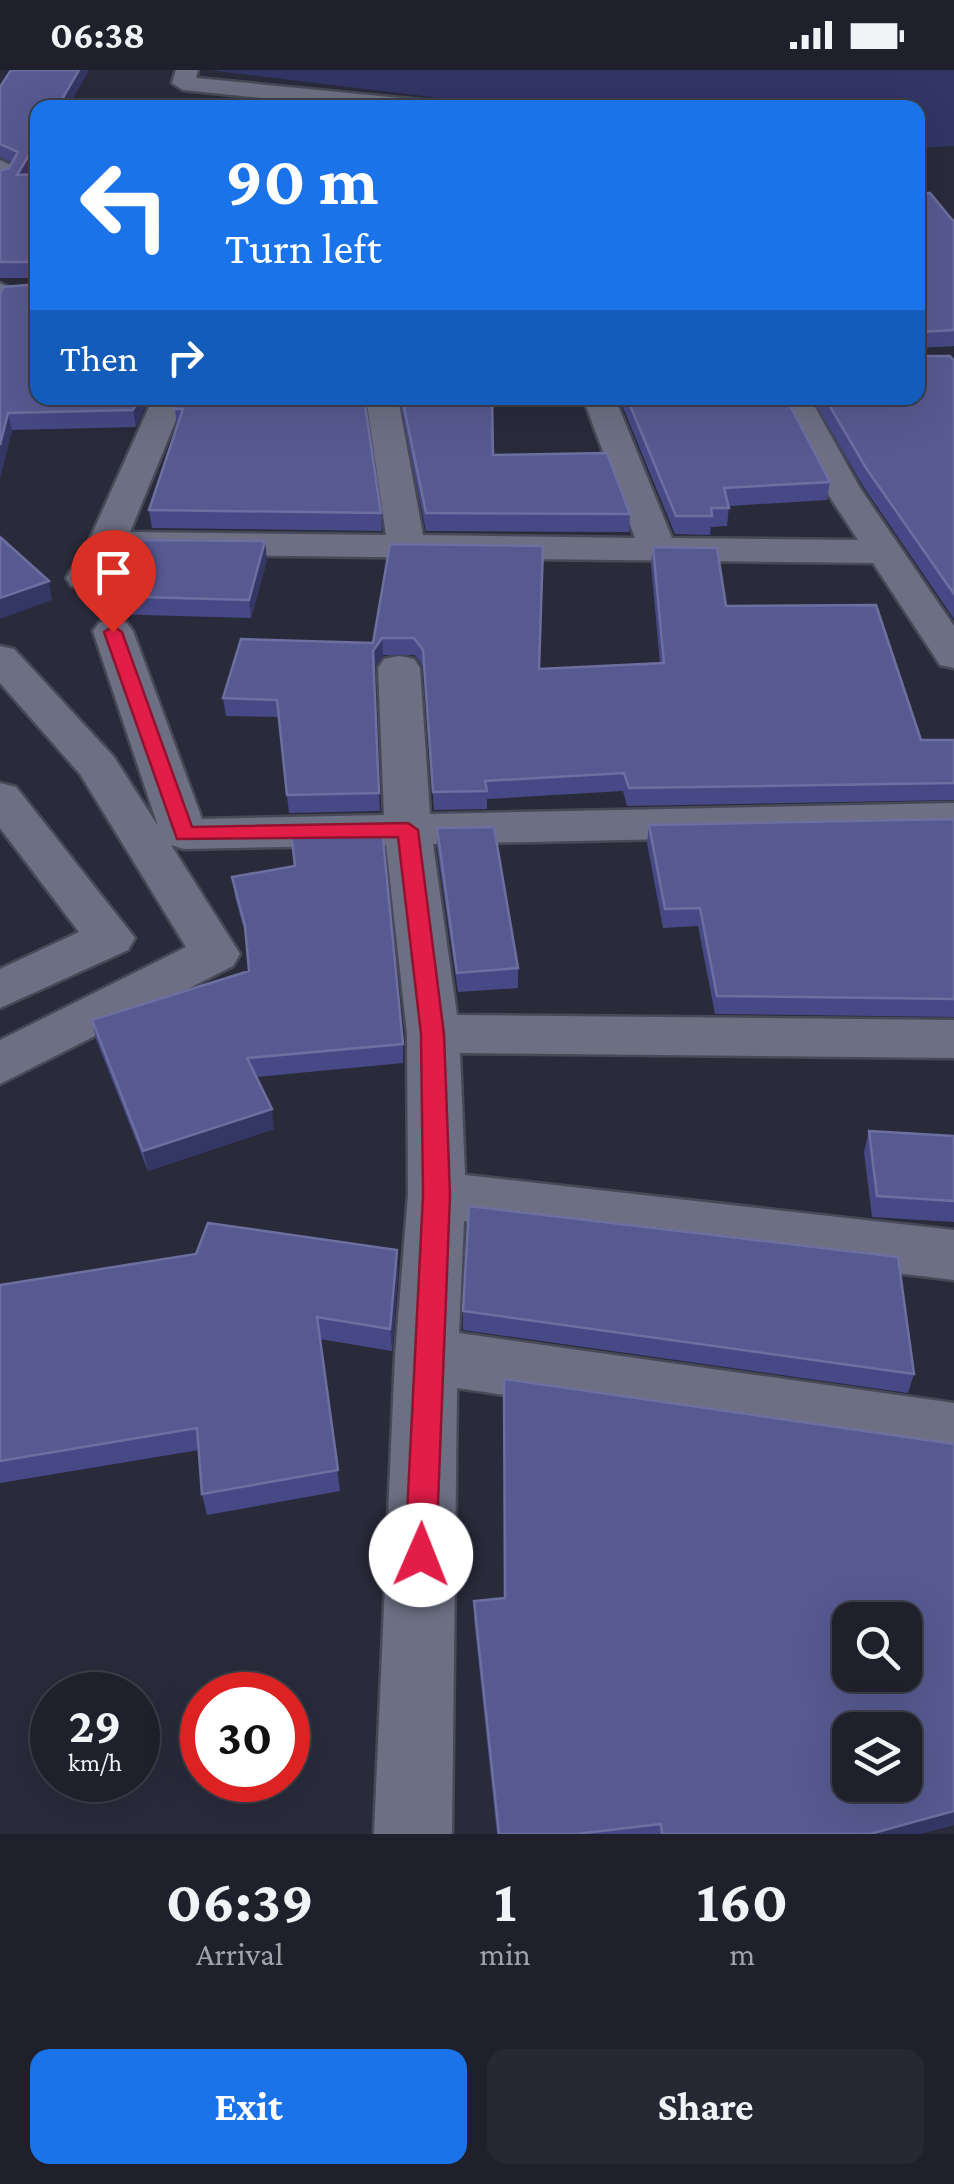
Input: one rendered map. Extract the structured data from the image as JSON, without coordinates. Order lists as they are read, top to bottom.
{
  "page": {
    "status": "06:38",
    "turn": ["90 m", "Turn left"],
    "then": "Then",
    "speed": "29 km/h",
    "limit": "30",
    "eta": [
      "06:39",
      "Arrival",
      "1",
      "min",
      "160",
      "m"
    ],
    "buttons": ["Exit", "Share"]
  }
}
